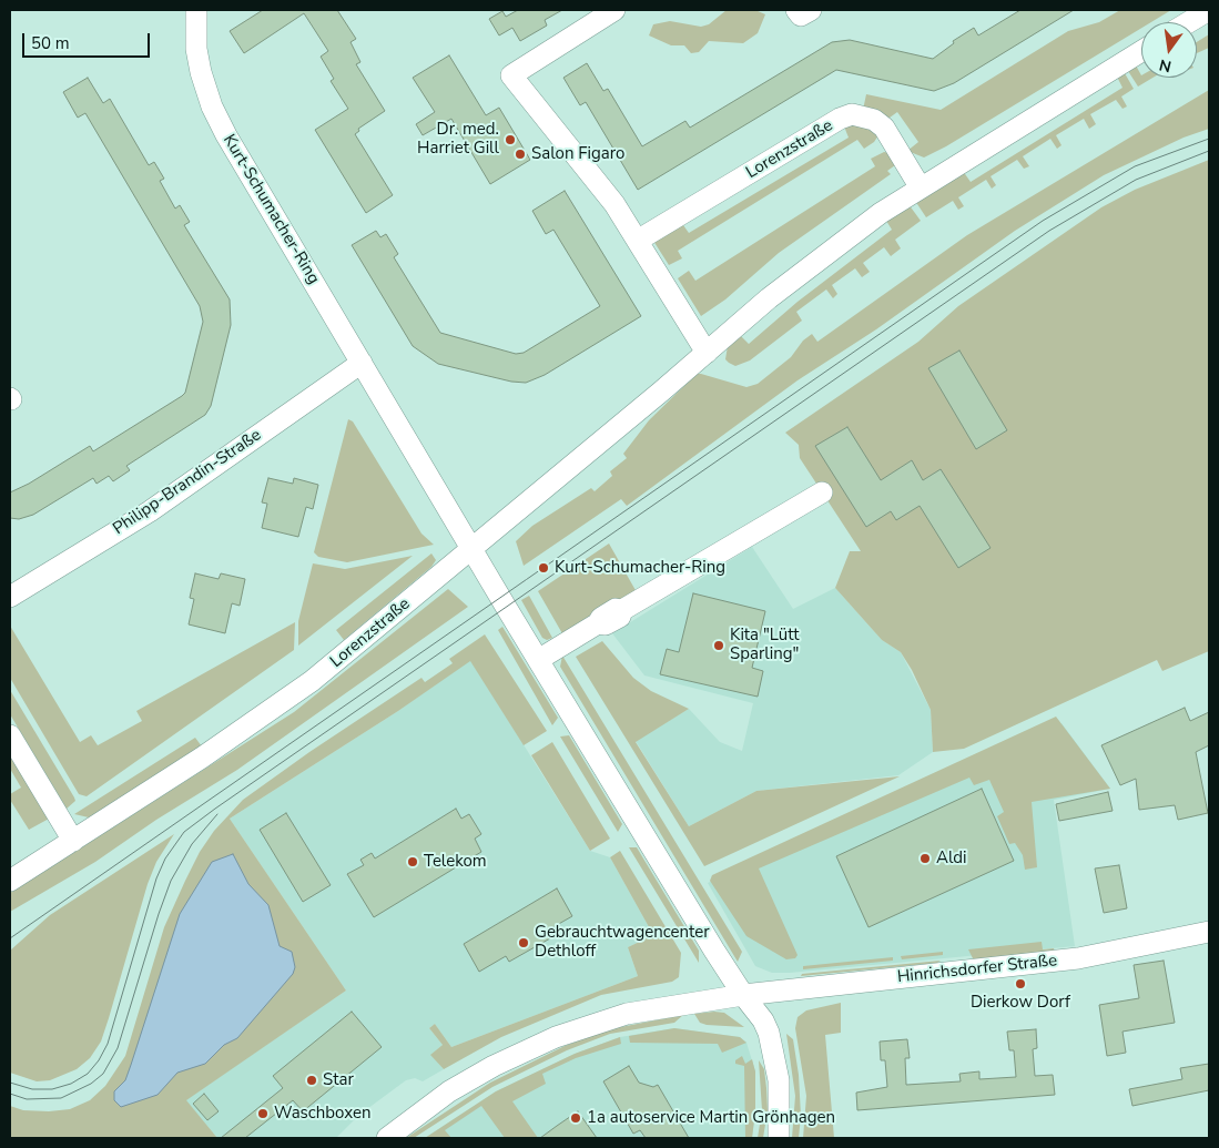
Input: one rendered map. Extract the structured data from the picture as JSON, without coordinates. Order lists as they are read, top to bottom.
{
  "streets": {
    "street": [
      "Lorenzstraße",
      "Kurt-Schumacher-Ring",
      "Philipp-Brandin-Straße",
      "Hinrichsdorfer Straße"
    ]
  },
  "crossings": [
    ["Lorenzstraße", "Kurt-Schumacher-Ring"],
    ["Kurt-Schumacher-Ring", "Philipp-Brandin-Straße"],
    ["Kurt-Schumacher-Ring", "Hinrichsdorfer Straße"]
  ],
  "places": [
    "Dr. med. Harriet Gill",
    "Salon Figaro",
    "Kurt-Schumacher-Ring",
    "Kita \"Lütt Sparling\"",
    "Aldi",
    "Telekom",
    "Gebrauchtwagencenter Dethloff",
    "Dierkow Dorf",
    "Star",
    "Waschboxen",
    "1a autoservice Martin Grönhagen"
  ],
  "scale_bar": "50 m",
  "north": "bottom"
}
